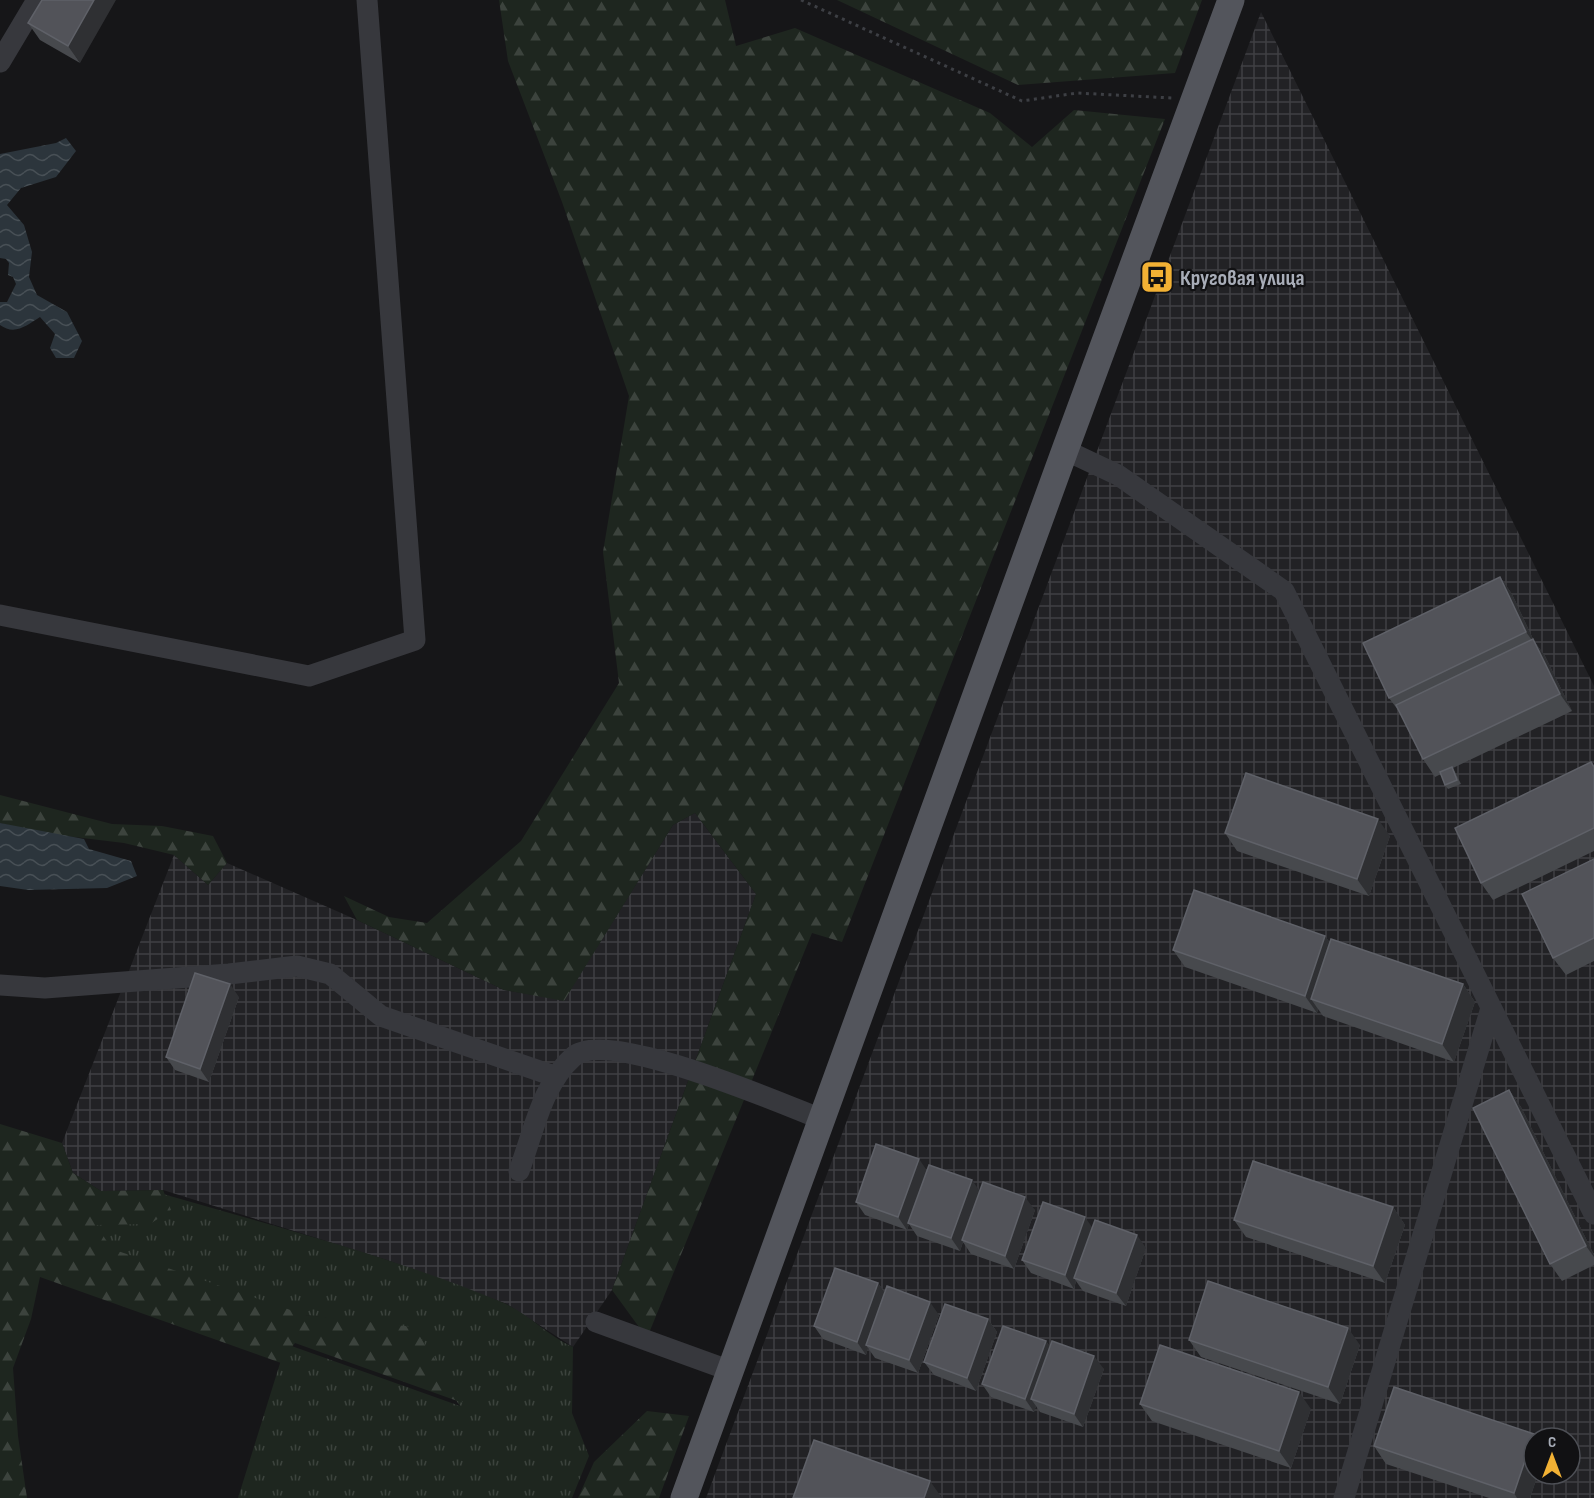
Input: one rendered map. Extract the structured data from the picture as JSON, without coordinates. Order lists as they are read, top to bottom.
{
  "places": {
    "bus stop": ["Круговая улица"]
  },
  "north": "top"
}
